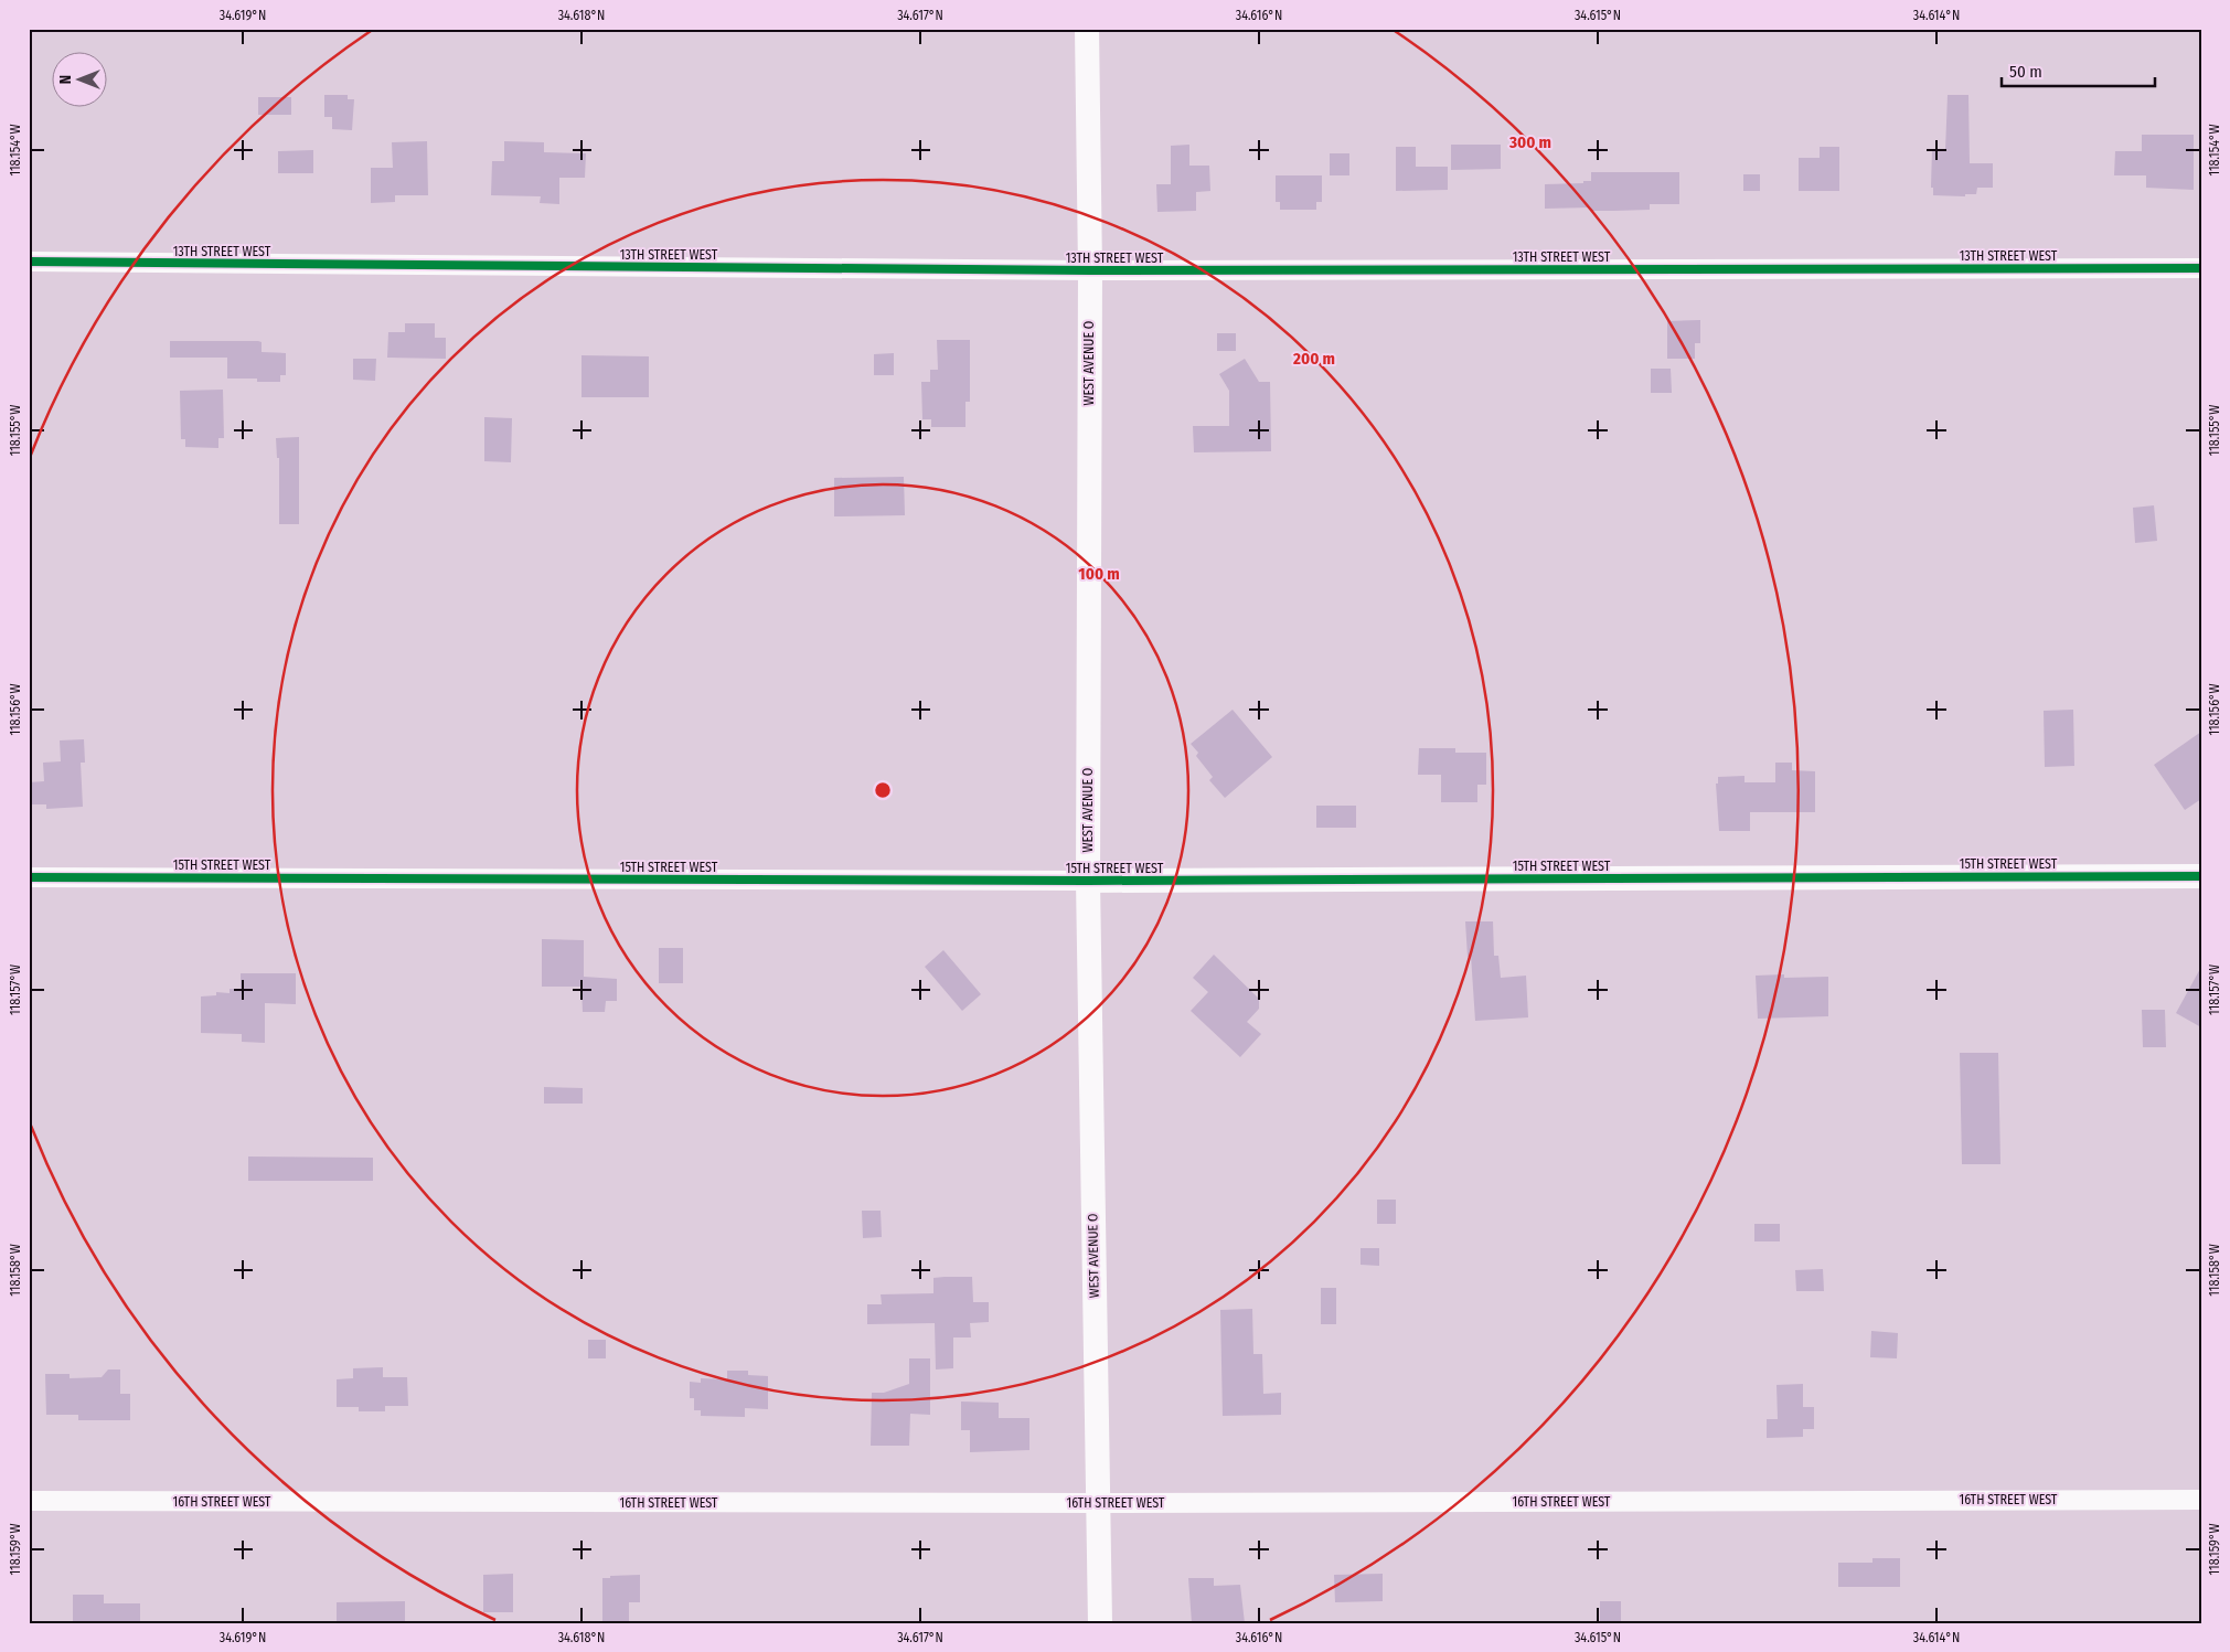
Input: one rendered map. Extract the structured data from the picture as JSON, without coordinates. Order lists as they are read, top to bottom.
{
  "streets": {
    "street": [
      "13TH STREET WEST",
      "WEST AVENUE O",
      "15TH STREET WEST",
      "16TH STREET WEST"
    ]
  },
  "crossings": [
    ["13TH STREET WEST", "WEST AVENUE O"],
    ["WEST AVENUE O", "15TH STREET WEST"],
    ["WEST AVENUE O", "16TH STREET WEST"]
  ],
  "scale_bar": "50 m",
  "north": "left",
  "coordinates": [
    "34.619°N",
    "34.618°N",
    "34.617°N",
    "34.616°N",
    "34.615°N",
    "34.614°N",
    "118.154°W",
    "118.155°W",
    "118.156°W",
    "118.157°W",
    "118.158°W",
    "118.159°W"
  ],
  "rings": ["300 m", "200 m", "100 m"]
}
